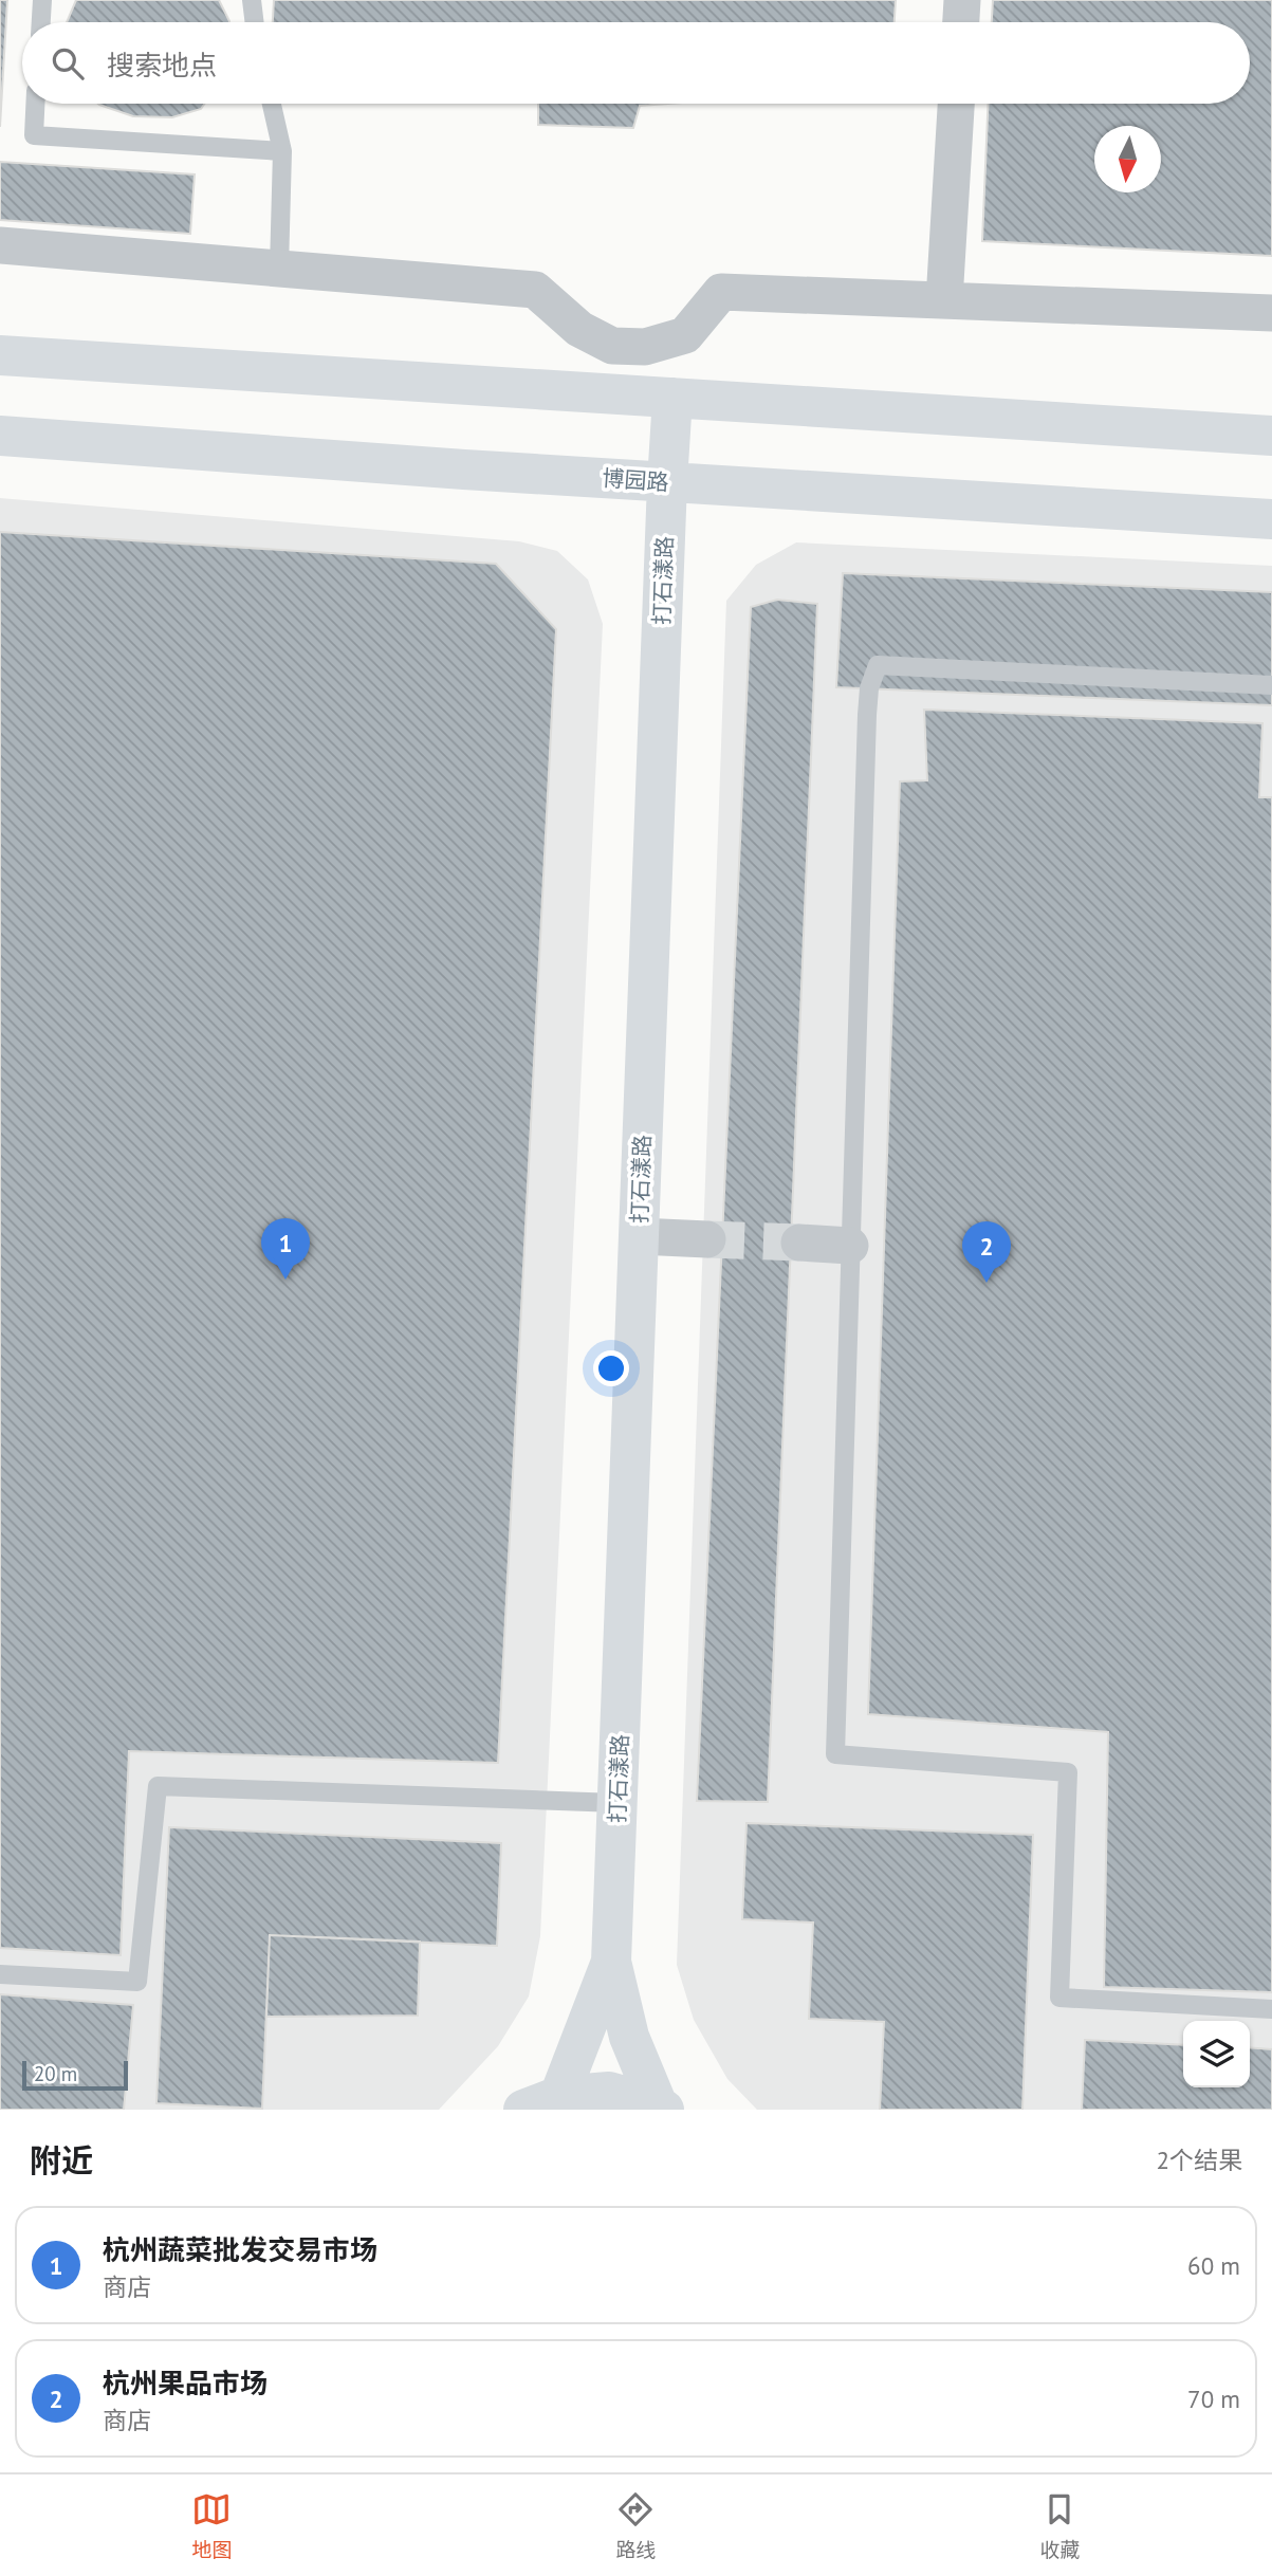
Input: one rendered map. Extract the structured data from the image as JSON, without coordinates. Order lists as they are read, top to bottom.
{
  "streets": {
    "main road": ["博园路", "打石漾路"]
  },
  "crossings": [
    ["博园路", "打石漾路"]
  ],
  "scale_bar": "20 m",
  "north": "bottom",
  "page": {
    "search": "搜索地点",
    "pins": ["1", "2"],
    "scale": "20 m",
    "heading": ["附近", "2个结果"],
    "list": [
      {
        "mark": "1",
        "name": "杭州蔬菜批发交易市场",
        "note": "商店",
        "value": "60 m"
      },
      {
        "mark": "2",
        "name": "杭州果品市场",
        "note": "商店",
        "value": "70 m"
      }
    ],
    "nav": ["地图", "路线", "收藏"]
  }
}
